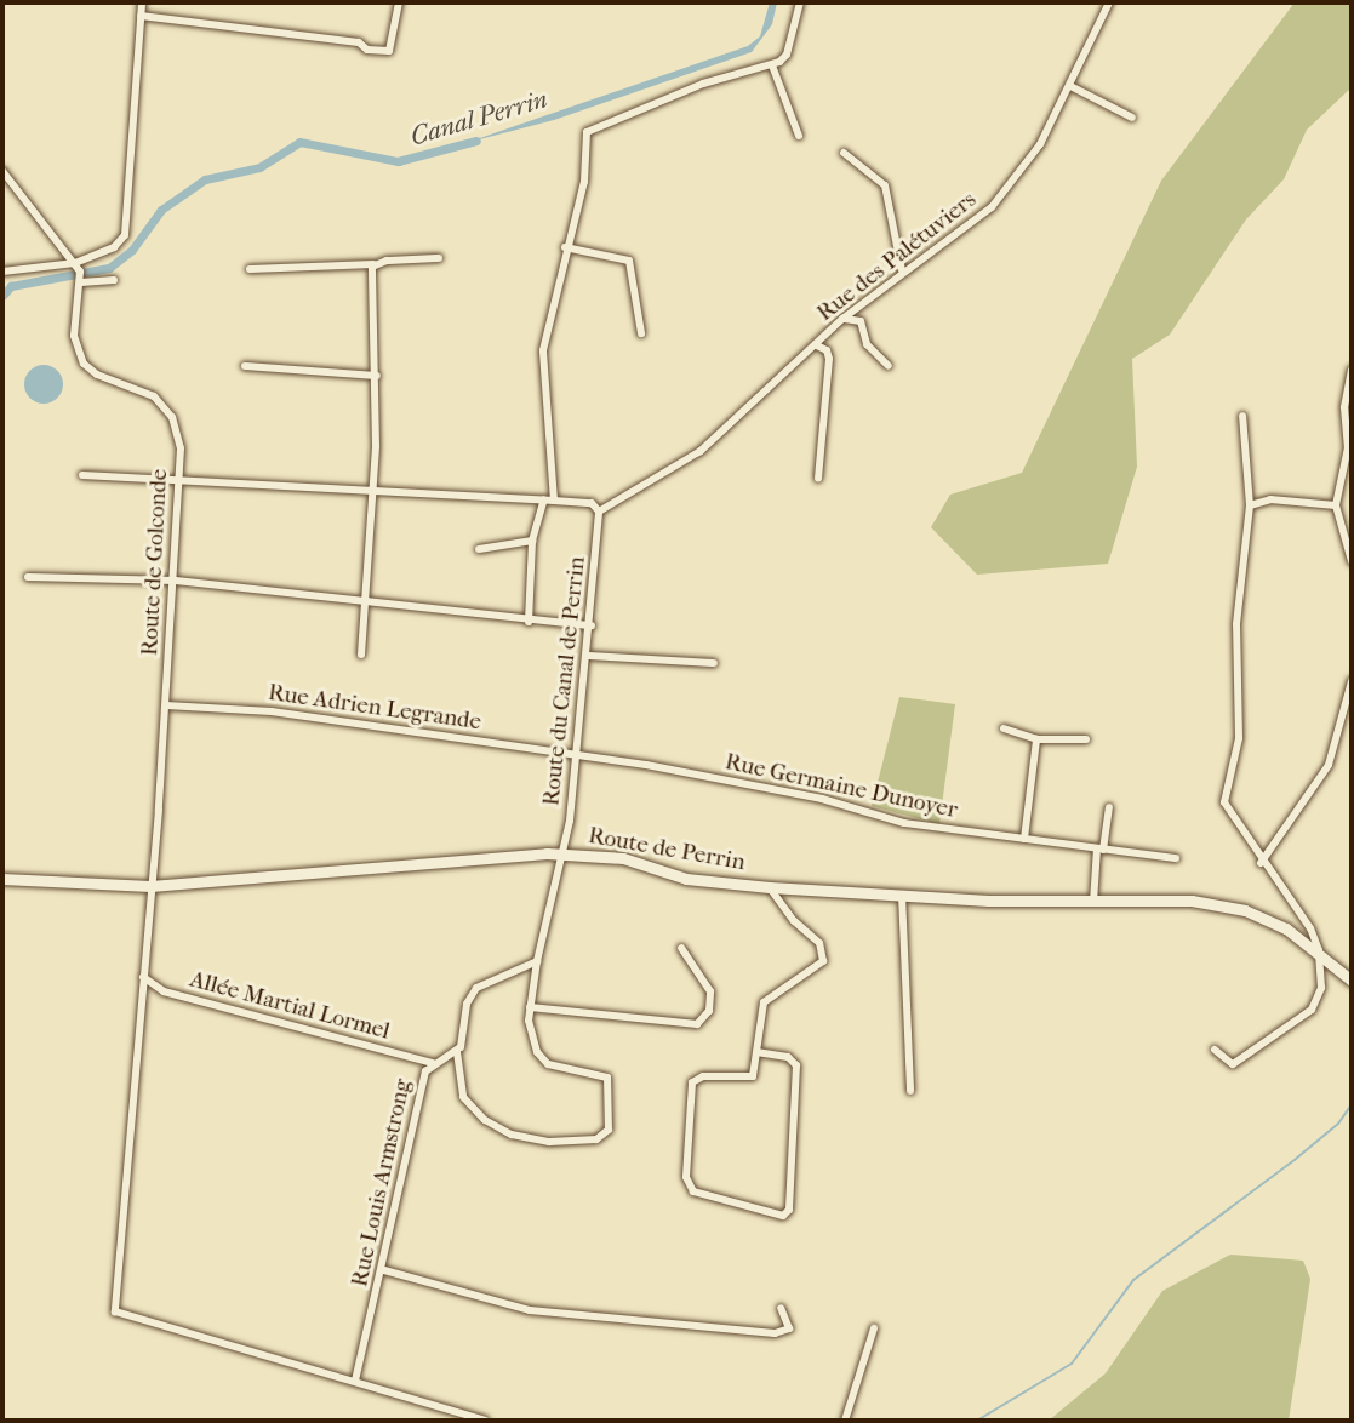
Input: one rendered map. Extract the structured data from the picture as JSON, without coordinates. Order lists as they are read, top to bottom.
{
  "streets": {
    "main road": ["Route de Perrin"],
    "street": [
      "Rue des Palétuviers",
      "Route de Golconde",
      "Route du Canal de Perrin",
      "Rue Adrien Legrande",
      "Rue Germaine Dunoyer",
      "Allée Martial Lormel",
      "Rue Louis Armstrong"
    ]
  },
  "crossings": [
    ["Rue des Palétuviers", "Route du Canal de Perrin"],
    ["Route de Golconde", "Rue Adrien Legrande"],
    ["Route de Golconde", "Route de Perrin"],
    ["Route de Golconde", "Allée Martial Lormel"],
    ["Route de Golconde", "Rue Louis Armstrong"],
    ["Route du Canal de Perrin", "Rue Adrien Legrande"],
    ["Route du Canal de Perrin", "Rue Germaine Dunoyer"],
    ["Route du Canal de Perrin", "Route de Perrin"],
    ["Rue Adrien Legrande", "Rue Germaine Dunoyer"],
    ["Allée Martial Lormel", "Rue Louis Armstrong"]
  ],
  "water": ["Canal Perrin"]
}
